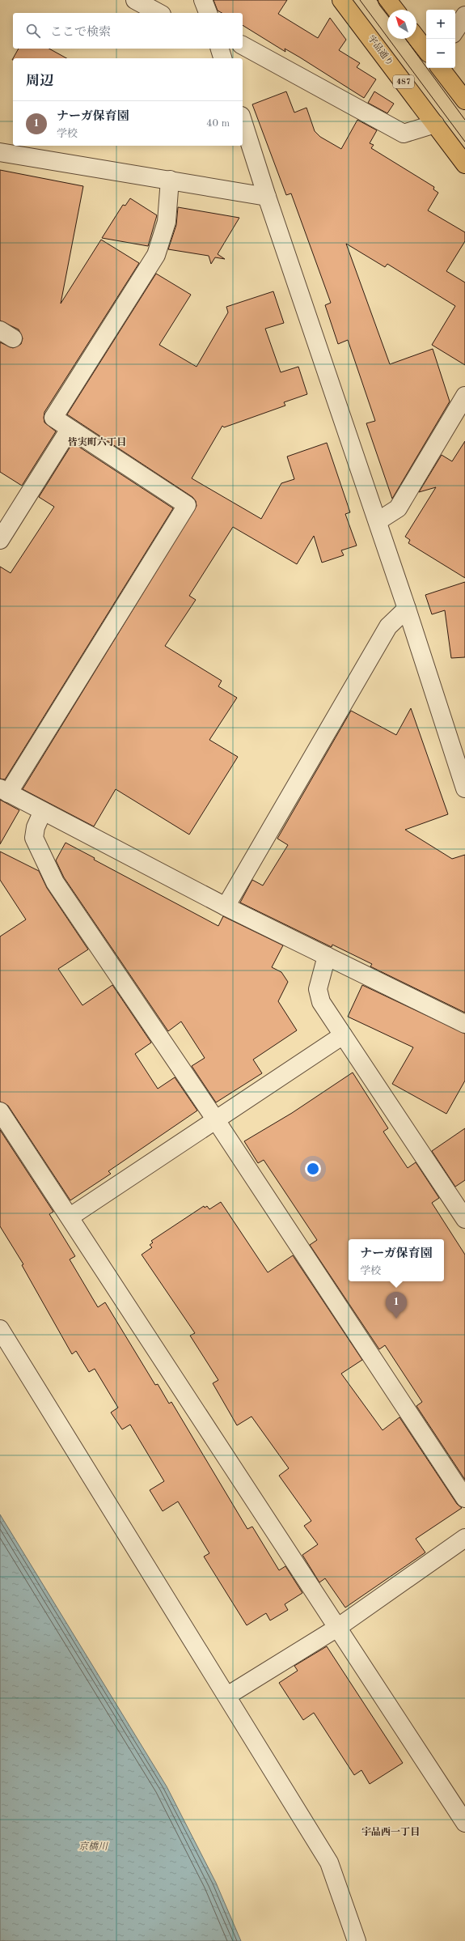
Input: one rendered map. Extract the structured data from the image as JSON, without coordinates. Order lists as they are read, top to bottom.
{
  "streets": {
    "highway": ["宇品通り", "487"]
  },
  "districts": ["皆実町六丁目", "宇品西一丁目"],
  "water": ["京橋川"],
  "north": "top left",
  "page": {
    "map_buttons": ["+", "−"],
    "search": "ここで検索",
    "heading": "周辺",
    "list": [
      {
        "mark": "1",
        "name": "ナーガ保育園",
        "note": "学校",
        "value": "40 m"
      }
    ],
    "popup": ["ナーガ保育園", "学校"],
    "pins": "1"
  }
}
